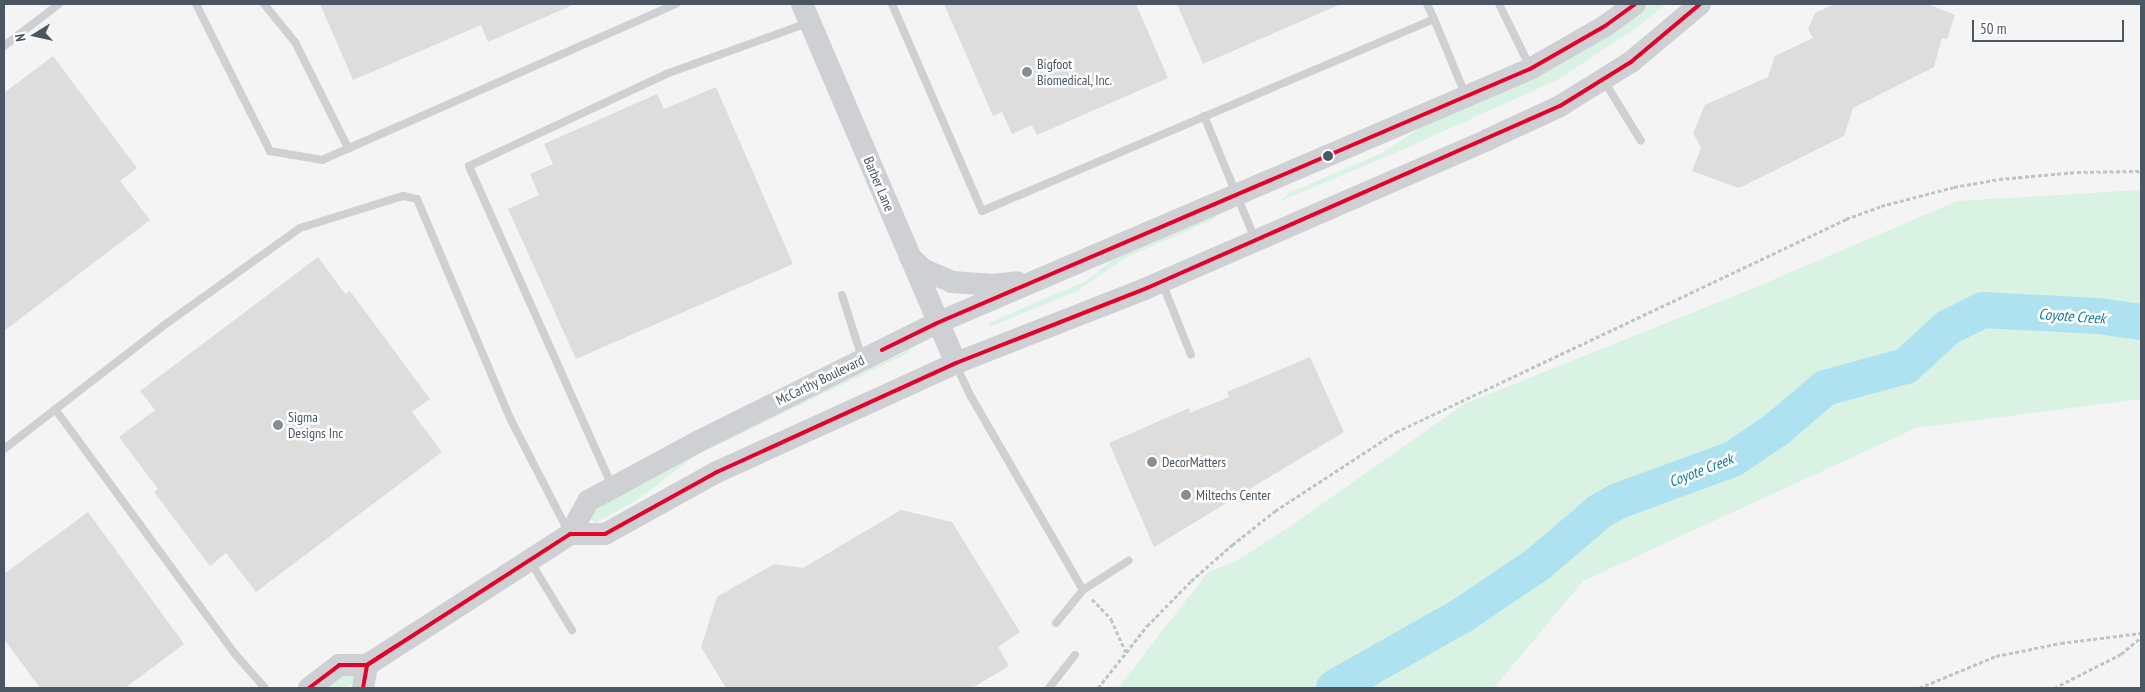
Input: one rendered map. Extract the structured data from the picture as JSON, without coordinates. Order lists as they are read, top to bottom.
{
  "streets": {
    "main road": ["Barber Lane", "McCarthy Boulevard"]
  },
  "crossings": [
    ["Barber Lane", "McCarthy Boulevard"]
  ],
  "water": ["Coyote Creek"],
  "places": [
    "Bigfoot Biomedical, Inc.",
    "Sigma Designs Inc",
    "DecorMatters",
    "Miltechs Center"
  ],
  "scale_bar": "50 m",
  "north": "left"
}
